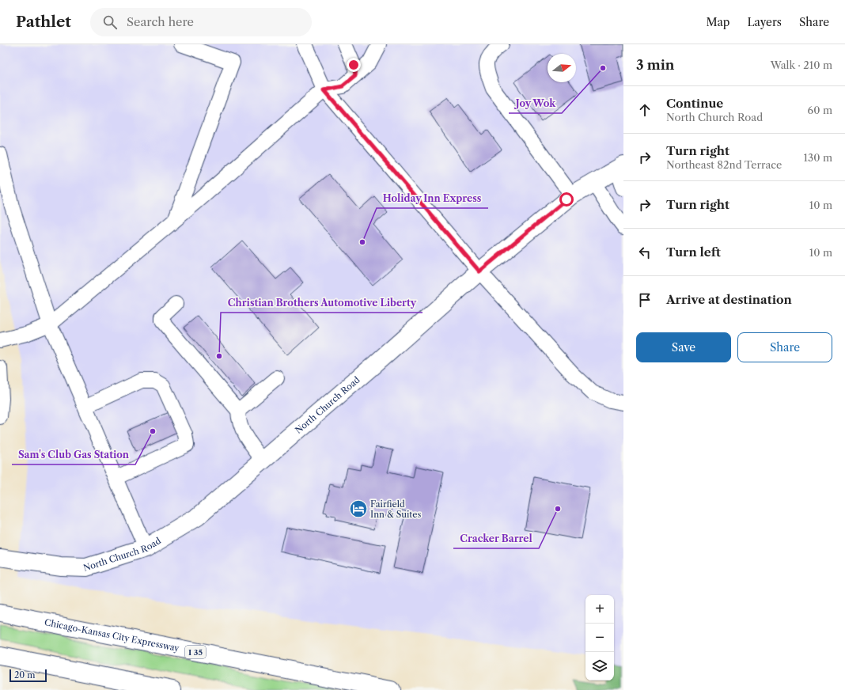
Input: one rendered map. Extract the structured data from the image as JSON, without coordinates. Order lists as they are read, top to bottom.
{
  "streets": {
    "main road": ["North Church Road", "Chicago-Kansas City Expressway", "I 35"]
  },
  "places": {
    "other": [
      "Joy Wok",
      "Holiday Inn Express",
      "Christian Brothers Automotive Liberty",
      "Sam's Club Gas Station",
      "Cracker Barrel"
    ],
    "hotel": ["Fairfield Inn & Suites"]
  },
  "scale_bar": "20 m",
  "north": "right",
  "page": {
    "header": "Pathlet",
    "search": "Search here",
    "nav": ["Map", "Layers", "Share"],
    "heading": ["3 min", "Walk · 210 m"],
    "list": [
      ["Continue", "North Church Road", "60 m"],
      ["Turn right", "Northeast 82nd Terrace", "130 m"],
      ["Turn right", "10 m"],
      ["Turn left", "10 m"],
      "Arrive at destination"
    ],
    "buttons": ["Save", "Share"],
    "map_buttons": ["+", "−"],
    "scale": "20 m"
  }
}
